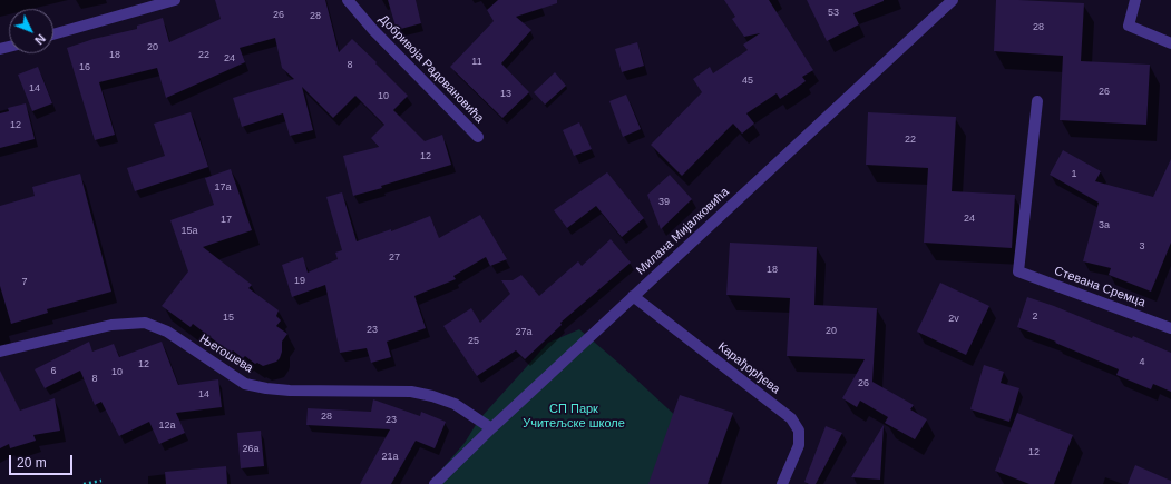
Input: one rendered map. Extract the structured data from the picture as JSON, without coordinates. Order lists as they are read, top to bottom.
{
  "streets": {
    "street": [
      "Добривоја Радовановића",
      "Милана Мијалковића",
      "Стевана Сремца",
      "Његошева",
      "Карађорђева"
    ]
  },
  "crossings": [
    ["Милана Мијалковића", "Његошева"],
    ["Милана Мијалковића", "Карађорђева"]
  ],
  "parks": ["СП Парк Учитељске школе"],
  "house_numbers": [
    "53",
    "26",
    "28",
    "28",
    "20",
    "18",
    "22",
    "24",
    "11",
    "8",
    "16",
    "45",
    "14",
    "26",
    "13",
    "10",
    "12",
    "22",
    "12",
    "1",
    "17a",
    "39",
    "24",
    "17",
    "3a",
    "15a",
    "3",
    "27",
    "18",
    "19",
    "7",
    "2",
    "15",
    "2v",
    "23",
    "20",
    "27a",
    "25",
    "4",
    "12",
    "6",
    "10",
    "8",
    "26",
    "14",
    "28",
    "23",
    "12a",
    "26a",
    "12",
    "21a"
  ],
  "scale_bar": "20 m",
  "north": "bottom right"
}
